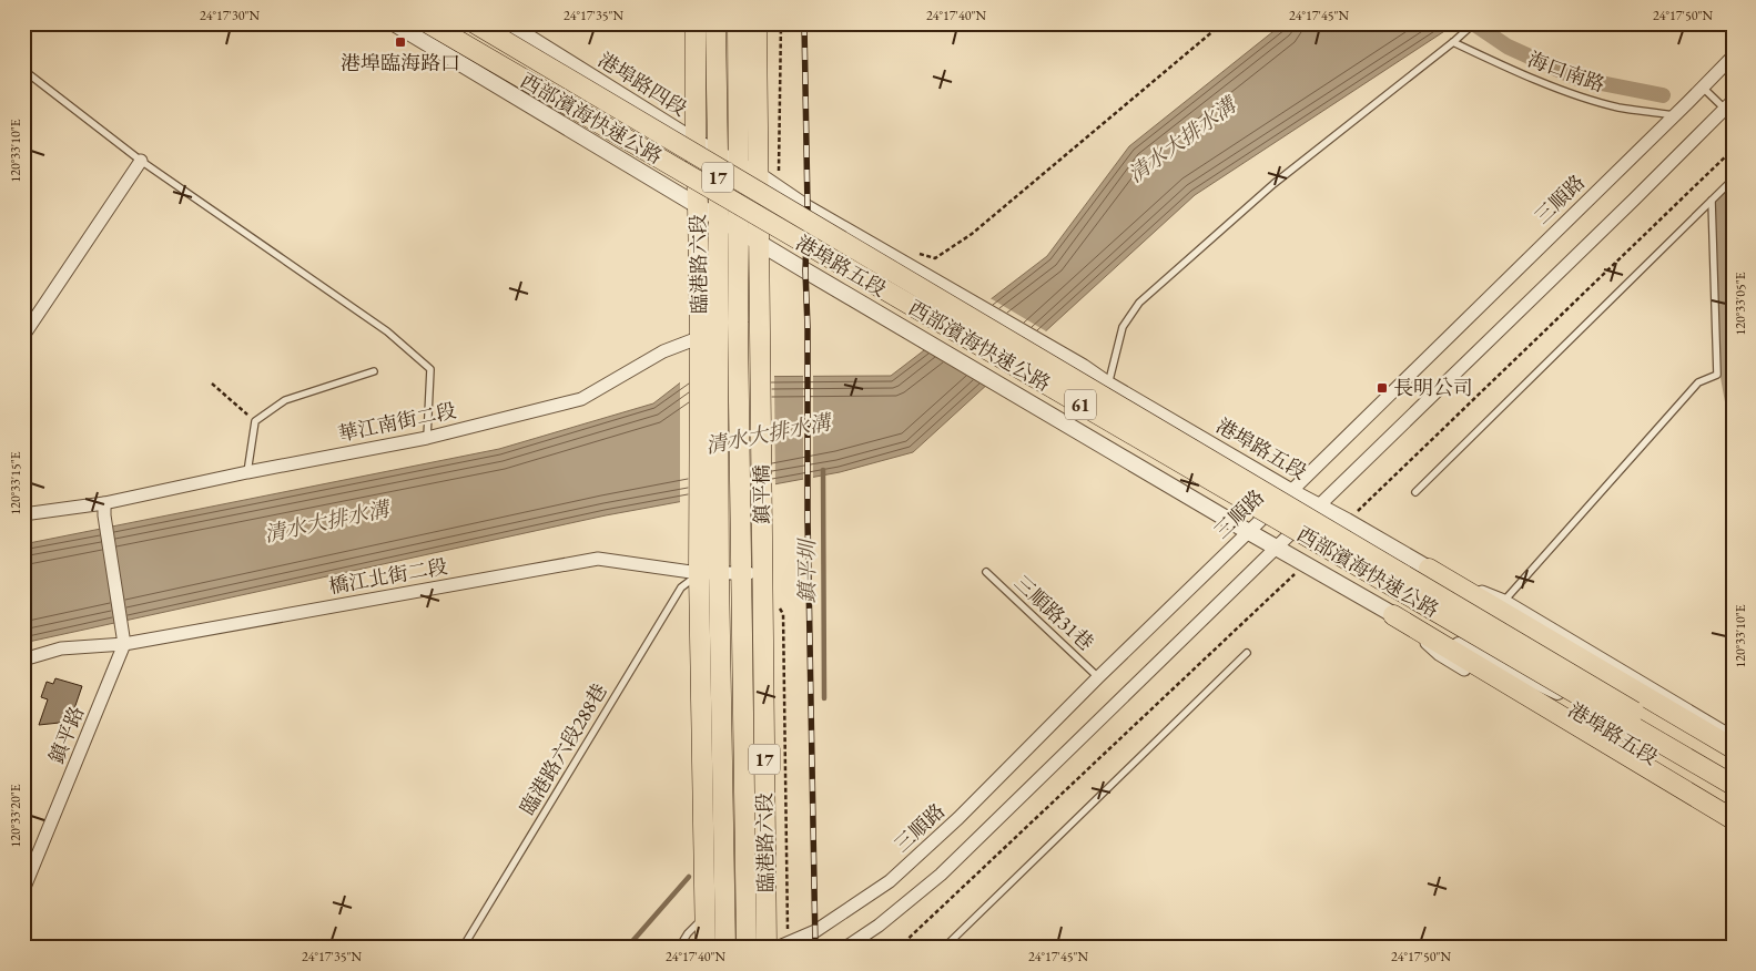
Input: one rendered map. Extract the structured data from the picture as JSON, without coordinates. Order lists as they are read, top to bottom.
{
  "streets": {
    "main road": [
      "西部濱海快速公路",
      "17",
      "臨港路六段",
      "61",
      "鎮平橋"
    ],
    "street": [
      "港埠路四段",
      "三順路",
      "港埠路五段",
      "華江南街二段",
      "橋江北街二段",
      "鎮平路"
    ],
    "lane": ["海口南路", "三順路31巷", "臨港路六段288巷"]
  },
  "crossings": [
    ["海口南路", "三順路"],
    ["港埠路四段", "17"],
    ["港埠路四段", "臨港路六段"],
    ["港埠路四段", "港埠路五段"],
    ["17", "臨港路六段"],
    ["17", "港埠路五段"],
    ["17", "華江南街二段"],
    ["17", "鎮平橋"],
    ["17", "橋江北街二段"],
    ["17", "臨港路六段288巷"],
    ["三順路", "港埠路五段"],
    ["三順路", "三順路31巷"],
    ["臨港路六段", "港埠路五段"],
    ["臨港路六段", "華江南街二段"],
    ["臨港路六段", "鎮平橋"],
    ["臨港路六段", "橋江北街二段"],
    ["華江南街二段", "鎮平橋"],
    ["鎮平橋", "橋江北街二段"],
    ["橋江北街二段", "鎮平路"],
    ["橋江北街二段", "臨港路六段288巷"]
  ],
  "water": ["清水大排水溝", "鎮平圳"],
  "places": {
    "transit": ["港埠臨海路口", "長明公司"]
  },
  "coordinates": [
    "24°17'30\"N",
    "24°17'35\"N",
    "24°17'40\"N",
    "24°17'45\"N",
    "24°17'50\"N",
    "120°33'10\"E",
    "120°33'05\"E",
    "120°33'15\"E",
    "120°33'20\"E"
  ]
}
